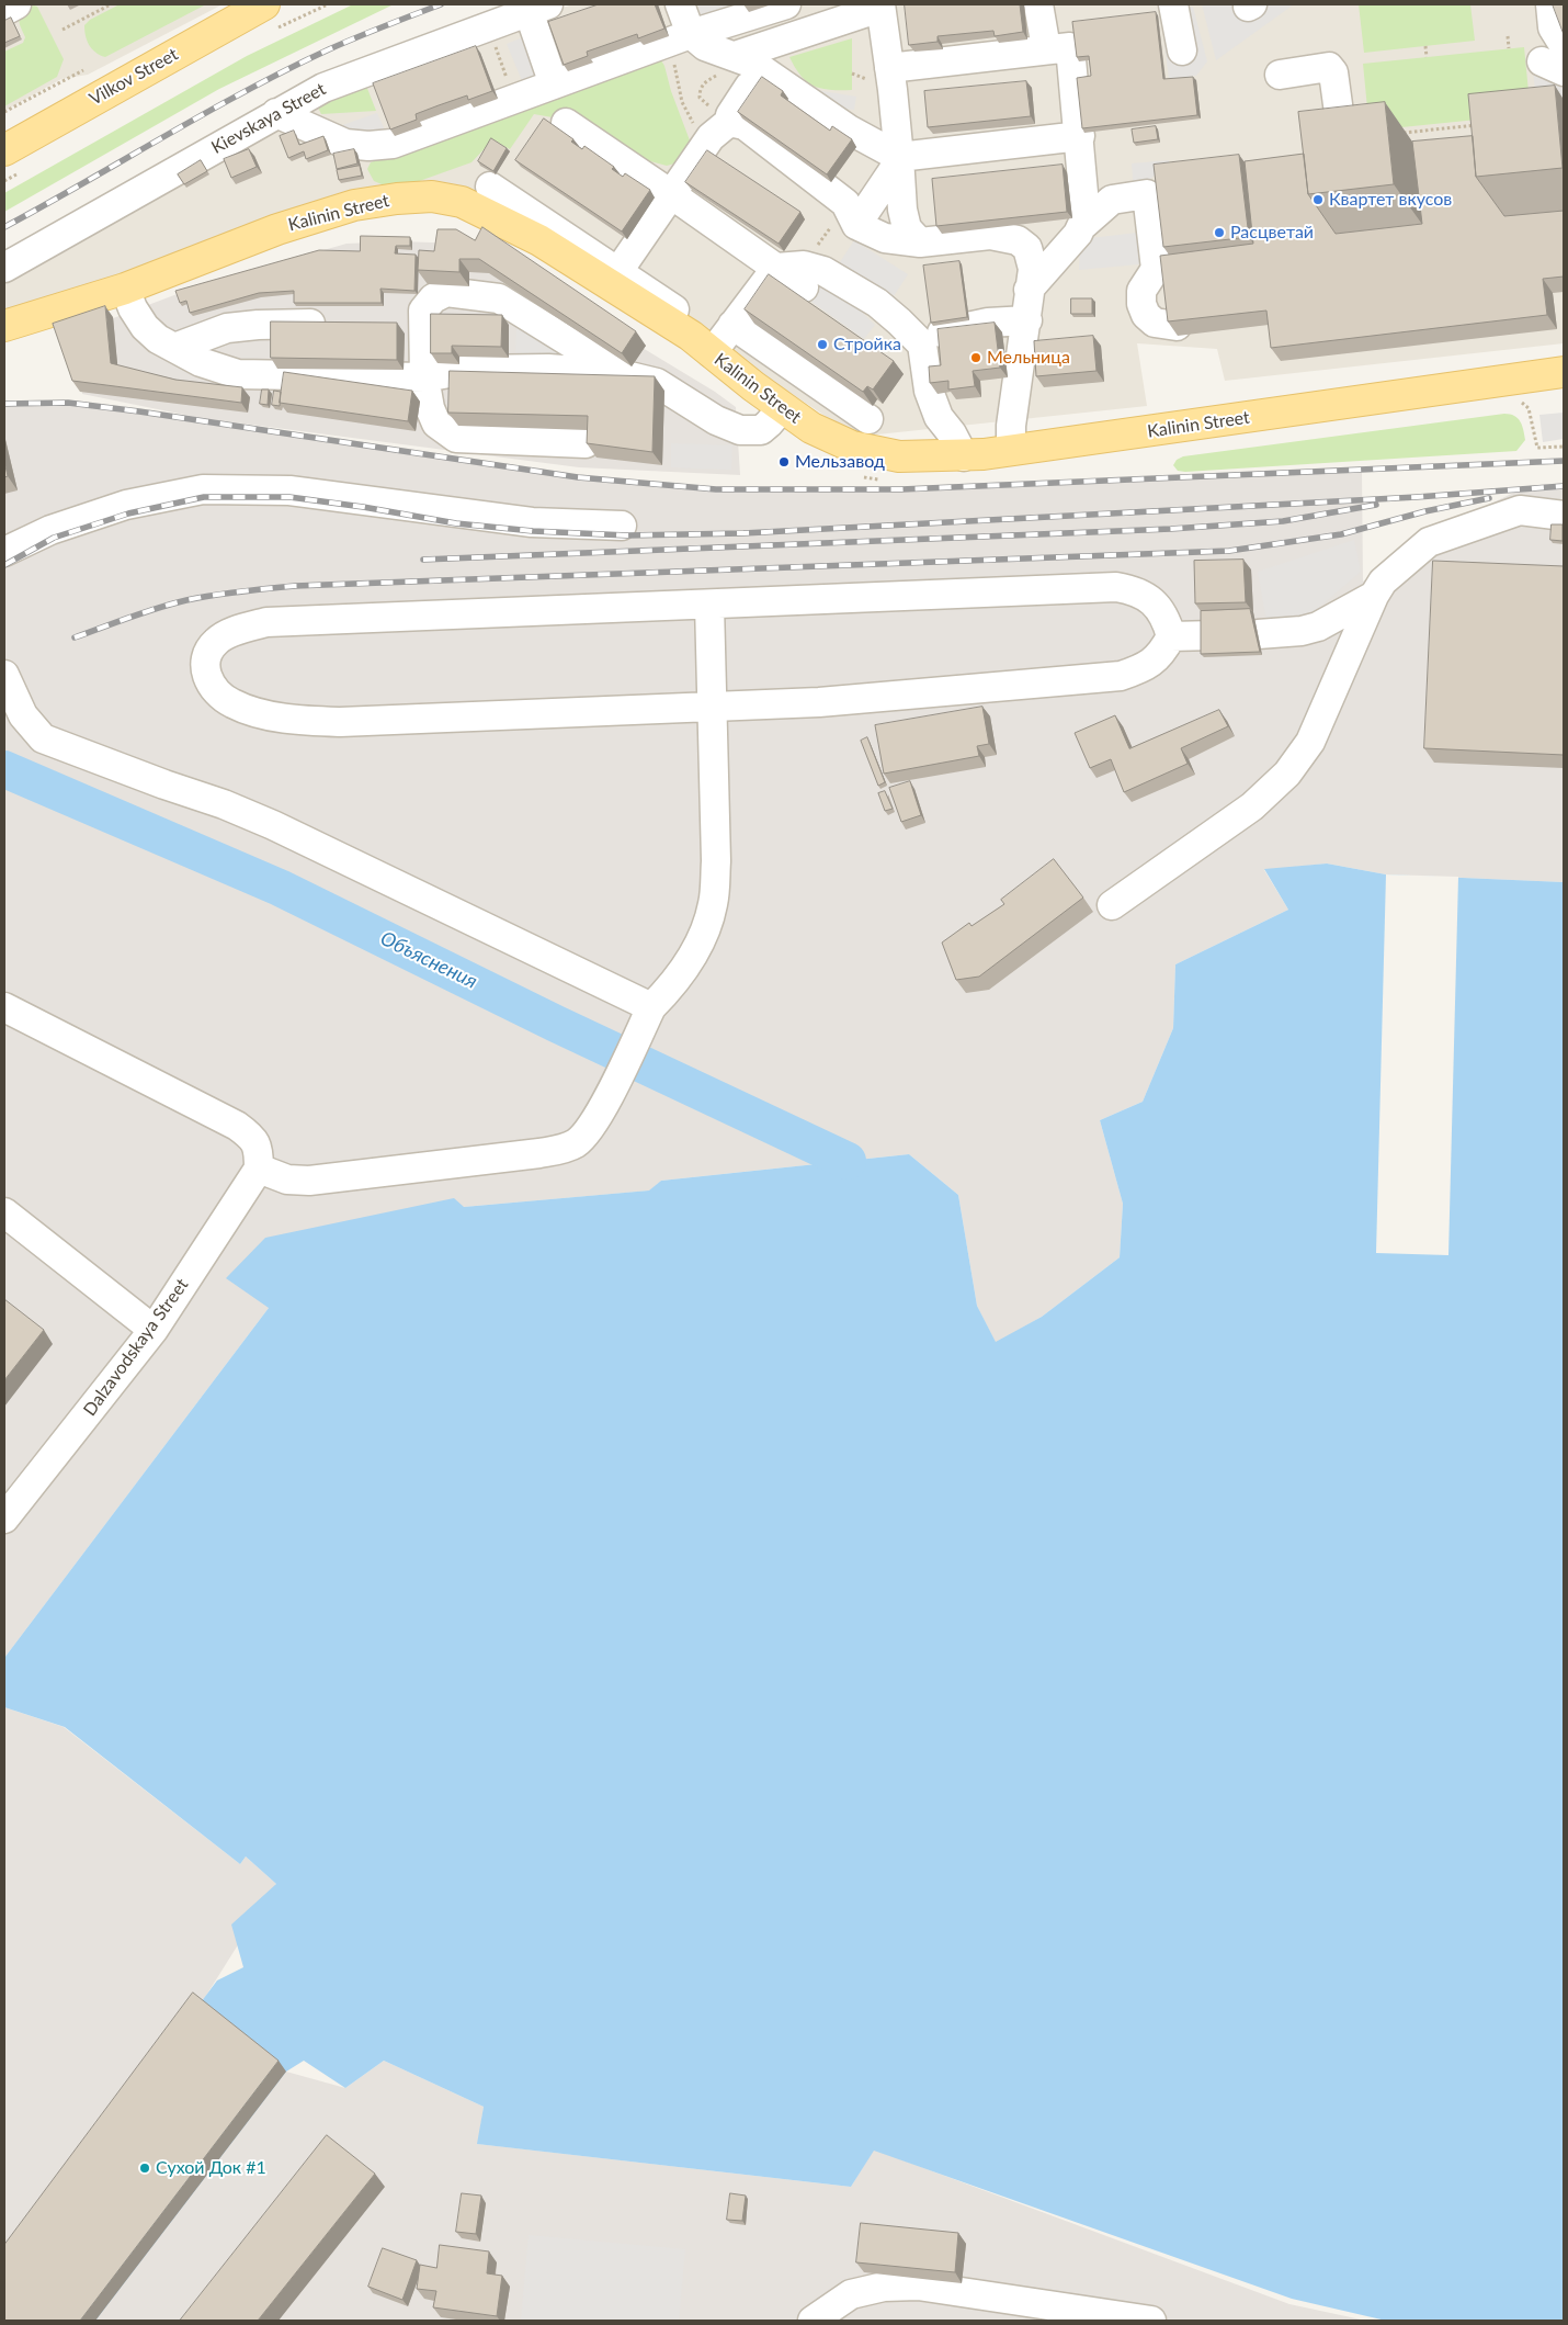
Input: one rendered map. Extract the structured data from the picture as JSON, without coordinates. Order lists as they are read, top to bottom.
{
  "streets": {
    "main road": ["Vilkov Street", "Kalinin Street"],
    "street": ["Kievskaya Street", "Dalzavodskaya Street"]
  },
  "water": ["Объяснения"],
  "places": [
    "Квартет вкусов",
    "Расцветай",
    "Стройка",
    "Мельница",
    "Мельзавод",
    "Сухой Док #1"
  ]
}
